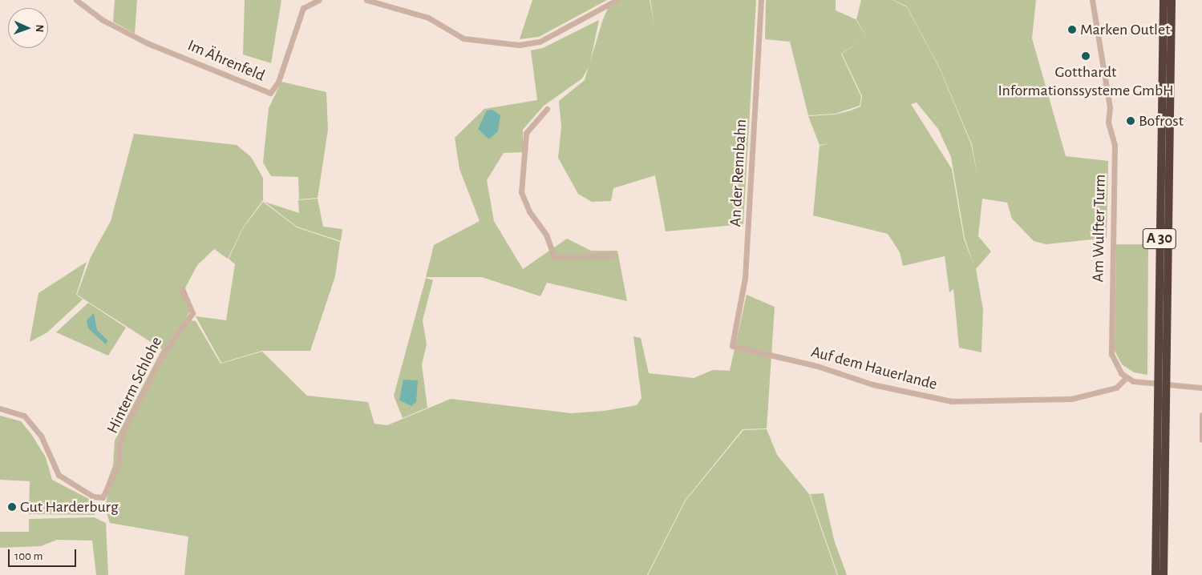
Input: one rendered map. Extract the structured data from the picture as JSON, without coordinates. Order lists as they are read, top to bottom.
{
  "streets": {
    "highway": ["A 30"],
    "street": [
      "Im Ährenfeld",
      "An der Rennbahn",
      "Am Wulfter Turm",
      "Auf dem Hauerlande",
      "Hinterm Schlohe"
    ]
  },
  "crossings": [
    ["An der Rennbahn", "Auf dem Hauerlande"],
    ["Am Wulfter Turm", "Auf dem Hauerlande"]
  ],
  "places": [
    "Marken Outlet",
    "Gotthardt Informationssysteme GmbH",
    "Bofrost",
    "Gut Harderburg"
  ],
  "scale_bar": "100 m",
  "north": "right"
}
